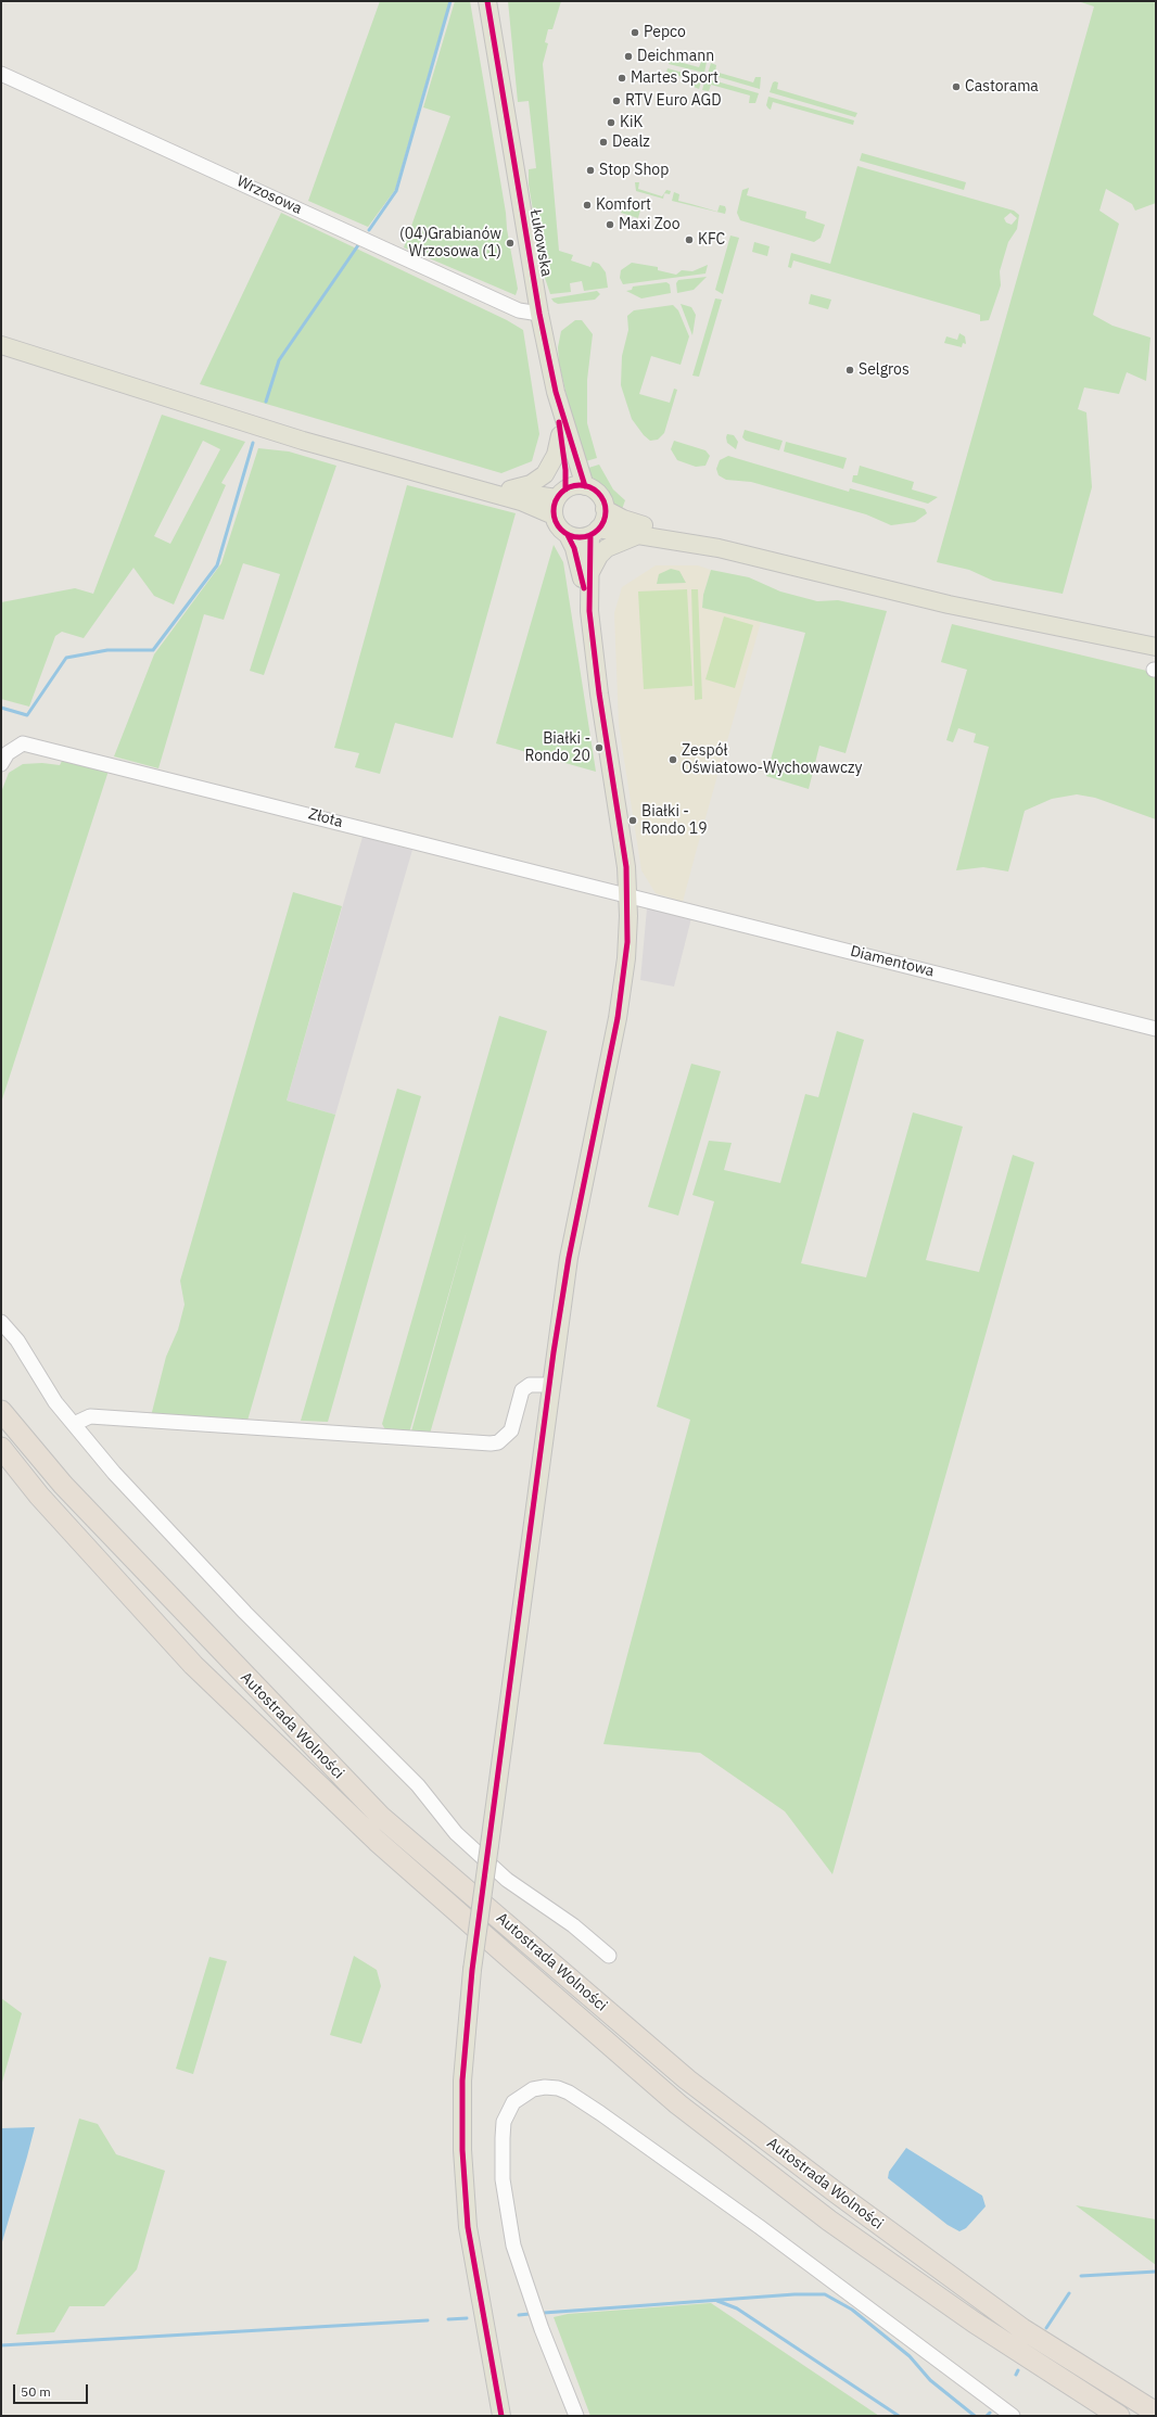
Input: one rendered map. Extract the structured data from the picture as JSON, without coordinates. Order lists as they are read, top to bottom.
{
  "streets": {
    "highway": ["Autostrada Wolności"],
    "main road": ["Łukowska"],
    "street": ["Wrzosowa", "Złota", "Diamentowa"]
  },
  "crossings": [
    ["Wrzosowa", "Łukowska"],
    ["Złota", "Diamentowa"]
  ],
  "places": [
    "Pepco",
    "Deichmann",
    "Martes Sport",
    "Castorama",
    "RTV Euro AGD",
    "KiK",
    "Dealz",
    "Stop Shop",
    "Komfort",
    "Maxi Zoo",
    "KFC",
    "(04)Grabianów Wrzosowa (1)",
    "Selgros",
    "Białki - Rondo 20",
    "Zespół Oświatowo-Wychowawczy",
    "Białki - Rondo 19"
  ],
  "scale_bar": "50 m"
}
